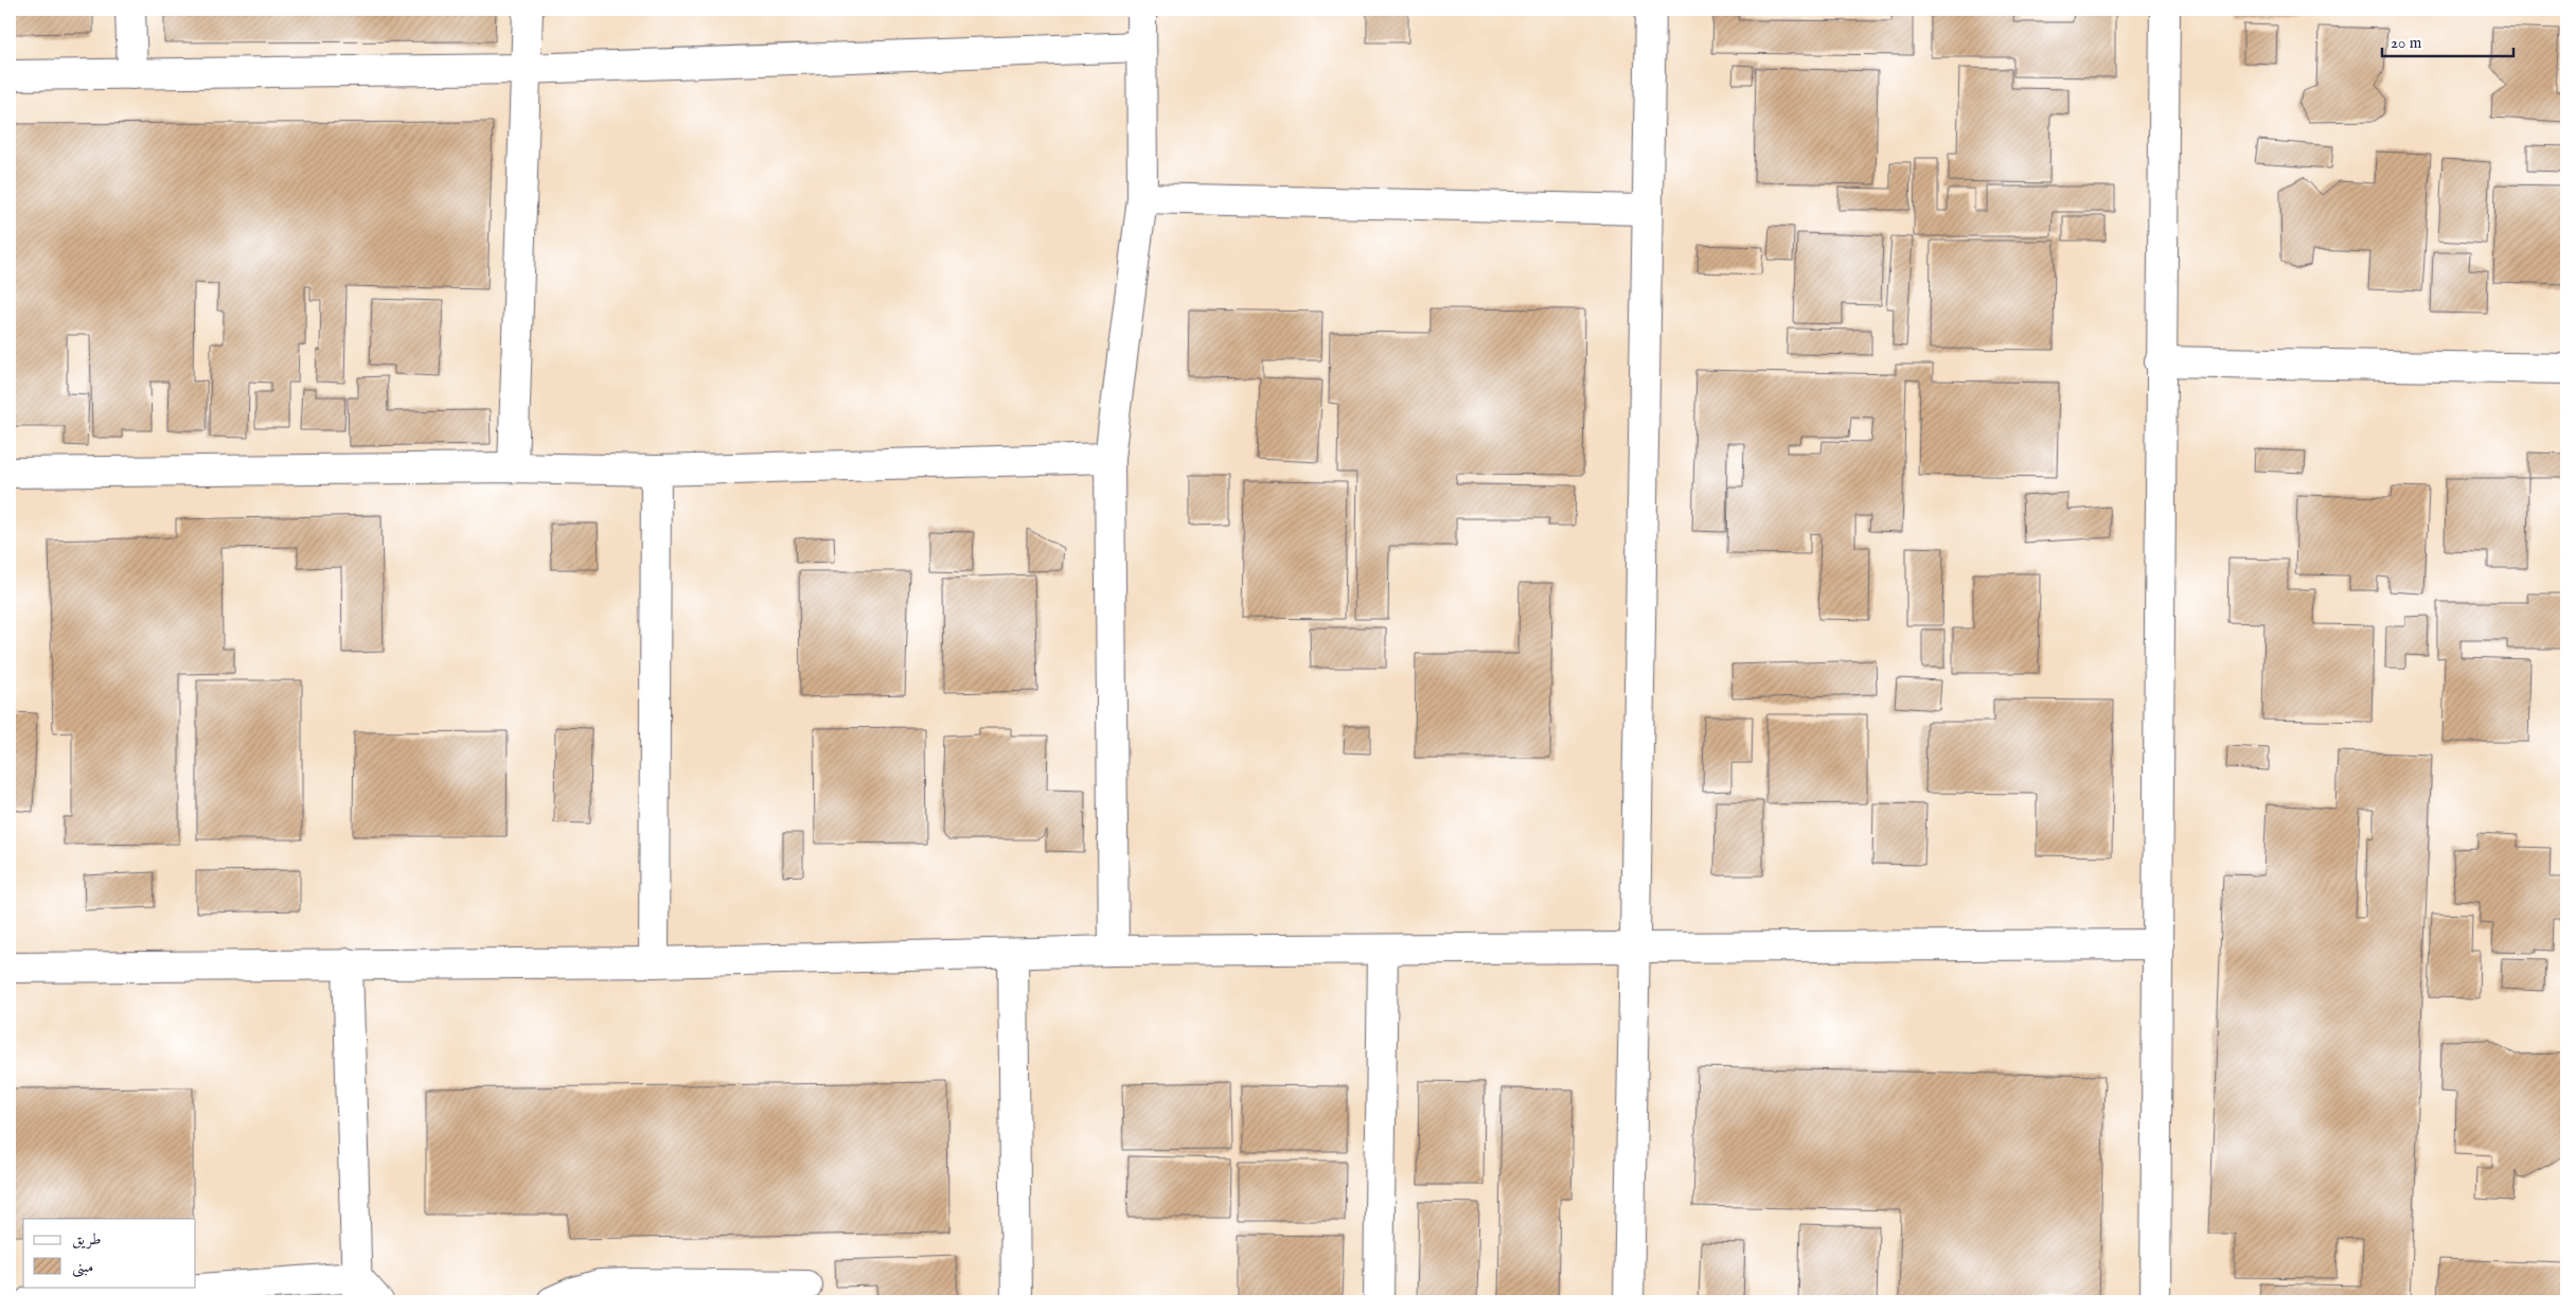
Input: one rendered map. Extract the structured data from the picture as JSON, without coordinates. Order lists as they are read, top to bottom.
{
  "legend": ["طريق", "مبنى"],
  "scale_bar": "20 m"
}
